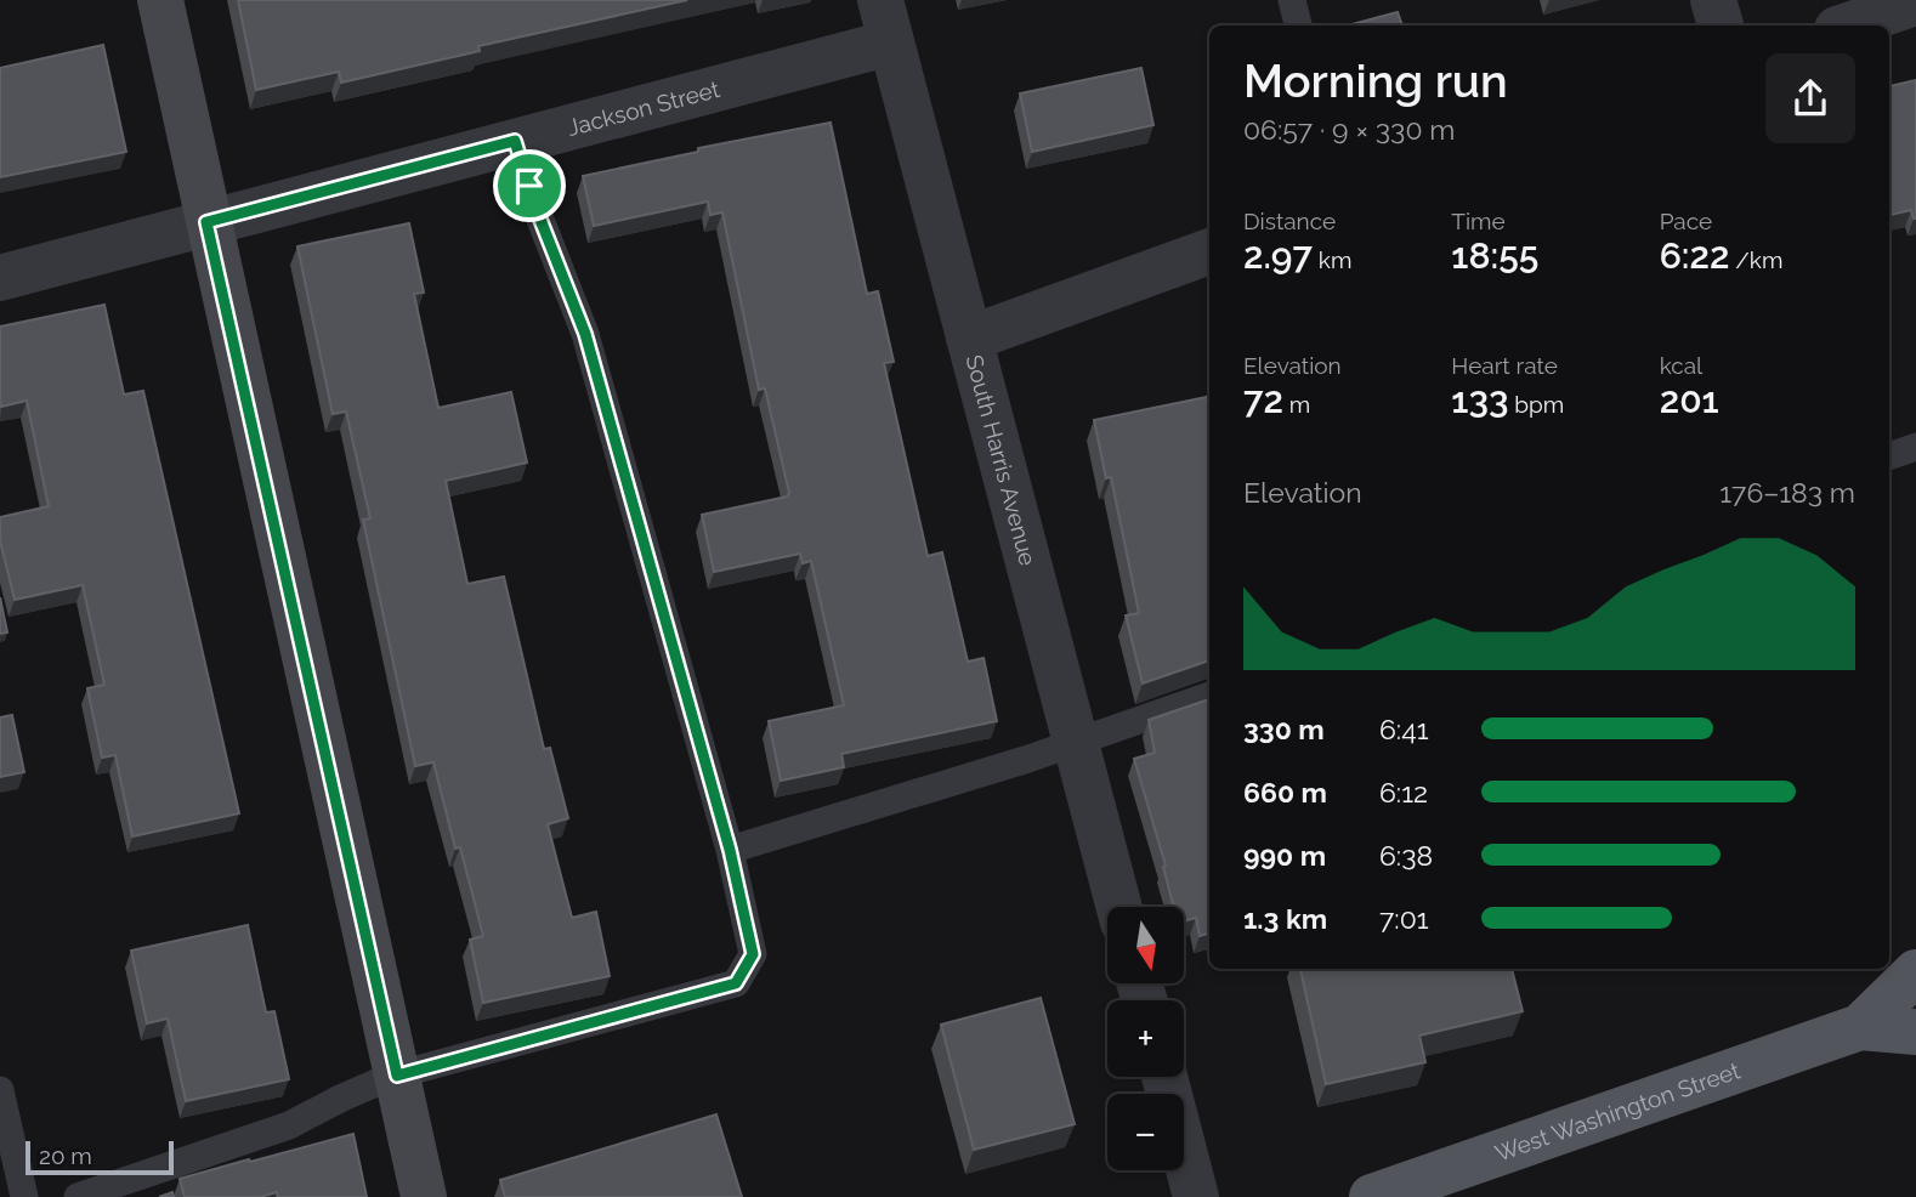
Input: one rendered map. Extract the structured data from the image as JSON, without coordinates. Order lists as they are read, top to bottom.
{
  "streets": {
    "main road": ["West Washington Street"],
    "street": ["Jackson Street", "South Harris Avenue"]
  },
  "crossings": [
    ["Jackson Street", "South Harris Avenue"]
  ],
  "scale_bar": "20 m",
  "north": "bottom",
  "page": {
    "heading": ["Morning run", "06:57 · 9 × 330 m"],
    "stats": [
      ["Distance", "2.97 km"],
      ["Time", "18:55"],
      ["Pace", "6:22 /km"],
      ["Elevation", "72 m"],
      ["Heart rate", "133 bpm"],
      ["kcal", "201"]
    ],
    "chart": ["Elevation", "176–183 m"],
    "list": [
      {
        "name": "330 m",
        "note": "6:41"
      },
      {
        "name": "660 m",
        "note": "6:12"
      },
      {
        "name": "990 m",
        "note": "6:38"
      },
      {
        "name": "1.3 km",
        "note": "7:01"
      }
    ],
    "map_buttons": ["+", "−"],
    "scale": "20 m"
  }
}
